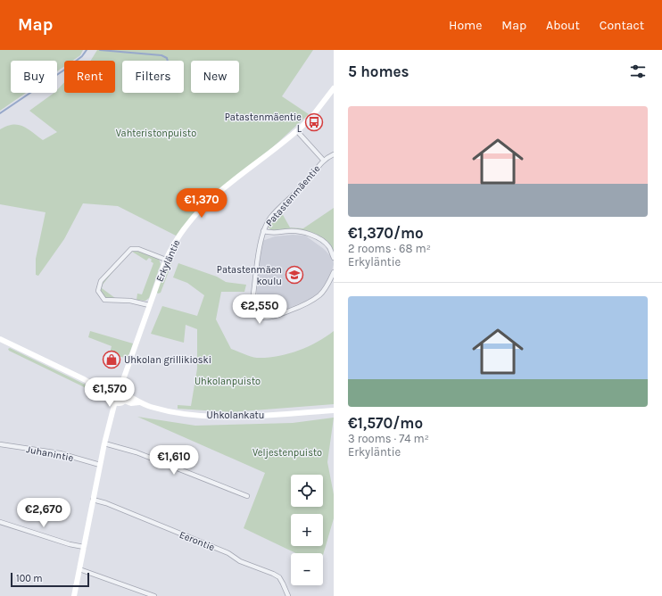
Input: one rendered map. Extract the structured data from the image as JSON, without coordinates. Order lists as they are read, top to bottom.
{
  "streets": {
    "street": [
      "Patastenmäentie",
      "Erkyläntie",
      "Uhkolankatu",
      "Juhanintie",
      "Eerontie"
    ]
  },
  "crossings": [
    ["Patastenmäentie", "Erkyläntie"],
    ["Erkyläntie", "Uhkolankatu"]
  ],
  "parks": ["Vahteristonpuisto", "Uhkolanpuisto", "Veljestenpuisto"],
  "places": {
    "bus stop": ["Patastenmäentie L"],
    "school or university": ["Patastenmäen koulu"],
    "shop": ["Uhkolan grillikioski"]
  },
  "scale_bar": "100 m",
  "page": {
    "header": "Map",
    "nav": [
      "Home",
      "Map",
      "About",
      "Contact"
    ],
    "heading": "5 homes",
    "chip": [
      "Buy",
      "Rent",
      "Filters",
      "New"
    ],
    "list": [
      {
        "name": "€1,370/mo",
        "note": "2 rooms · 68 m² · Erkyläntie"
      },
      {
        "name": "€1,570/mo",
        "note": "3 rooms · 74 m² · Erkyläntie"
      }
    ],
    "price": [
      "€1,370",
      "€2,550",
      "€1,570",
      "€1,610",
      "€2,670"
    ],
    "map_buttons": ["+", "−"],
    "scale": "100 m"
  }
}
